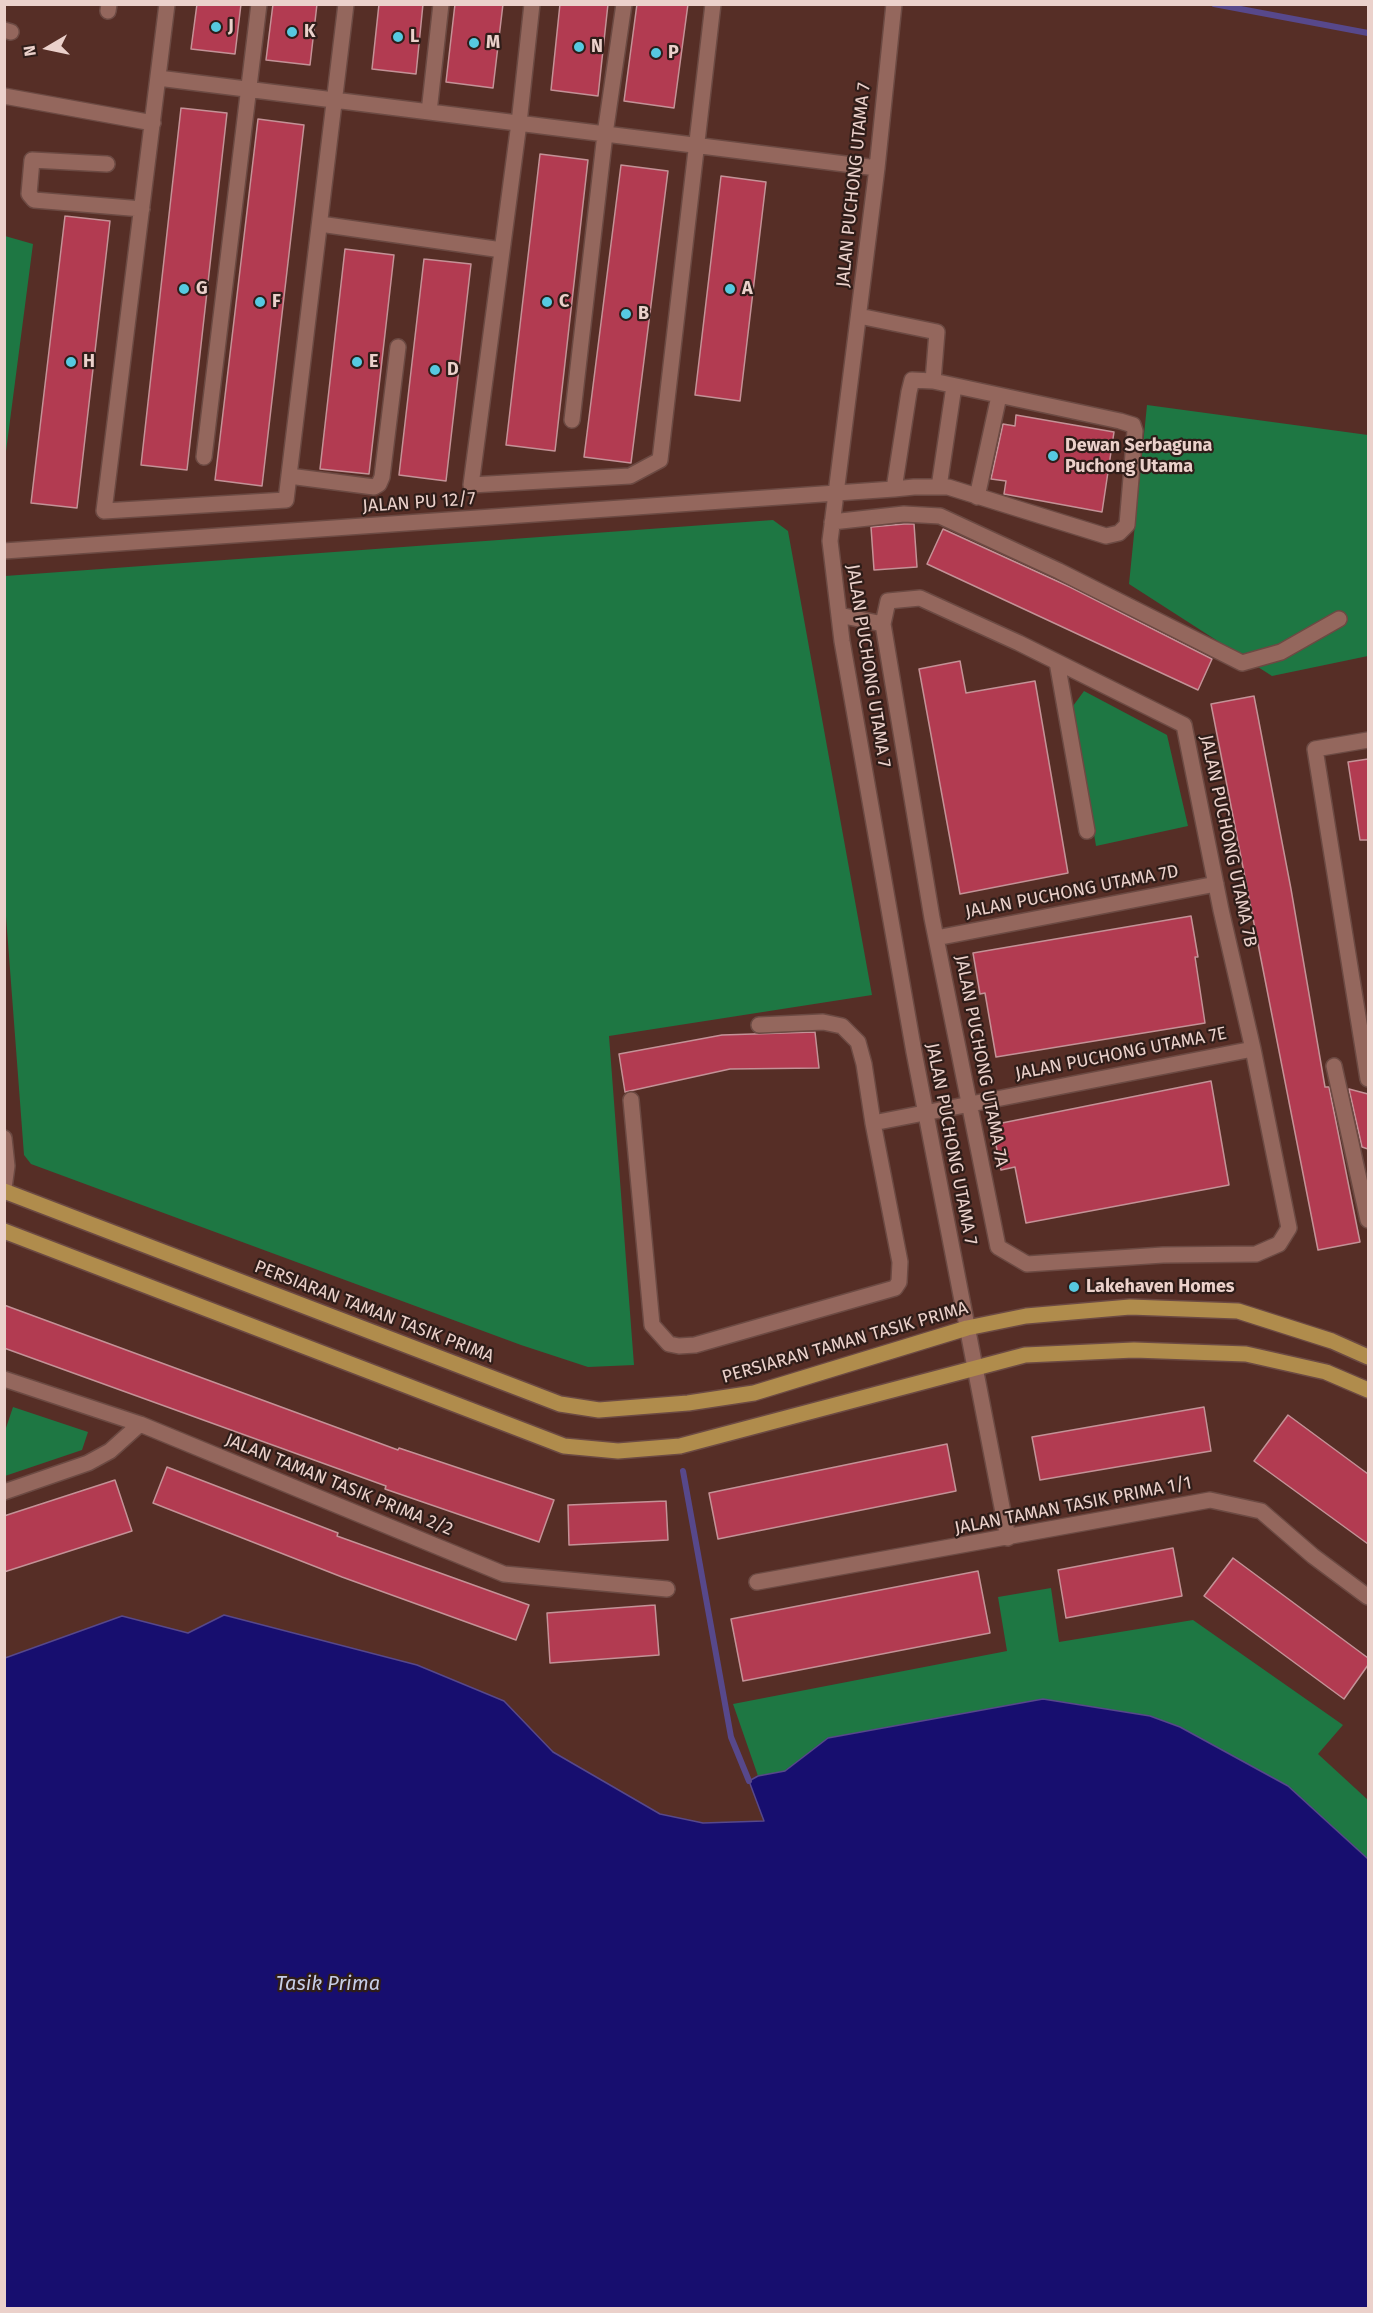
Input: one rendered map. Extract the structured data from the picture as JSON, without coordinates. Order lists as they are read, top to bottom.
{
  "streets": {
    "main road": ["PERSIARAN TAMAN TASIK PRIMA"],
    "street": [
      "JALAN PUCHONG UTAMA 7",
      "JALAN PU 12/7",
      "JALAN PUCHONG UTAMA 7B",
      "JALAN PUCHONG UTAMA 7D",
      "JALAN PUCHONG UTAMA 7E",
      "JALAN PUCHONG UTAMA 7A",
      "JALAN TAMAN TASIK PRIMA 2/2",
      "JALAN TAMAN TASIK PRIMA 1/1"
    ]
  },
  "crossings": [
    ["JALAN PUCHONG UTAMA 7", "JALAN PU 12/7"],
    ["JALAN PUCHONG UTAMA 7", "JALAN PUCHONG UTAMA 7E"],
    ["JALAN PUCHONG UTAMA 7", "PERSIARAN TAMAN TASIK PRIMA"],
    ["JALAN PUCHONG UTAMA 7", "JALAN TAMAN TASIK PRIMA 1/1"],
    ["JALAN PUCHONG UTAMA 7B", "JALAN PUCHONG UTAMA 7D"],
    ["JALAN PUCHONG UTAMA 7B", "JALAN PUCHONG UTAMA 7E"],
    ["JALAN PUCHONG UTAMA 7B", "JALAN PUCHONG UTAMA 7A"],
    ["JALAN PUCHONG UTAMA 7D", "JALAN PUCHONG UTAMA 7A"],
    ["JALAN PUCHONG UTAMA 7E", "JALAN PUCHONG UTAMA 7A"]
  ],
  "water": ["Tasik Prima"],
  "places": [
    "J",
    "K",
    "L",
    "M",
    "N",
    "P",
    "G",
    "A",
    "F",
    "C",
    "B",
    "H",
    "E",
    "D",
    "Dewan Serbaguna Puchong Utama",
    "Lakehaven Homes"
  ],
  "north": "left"
}
